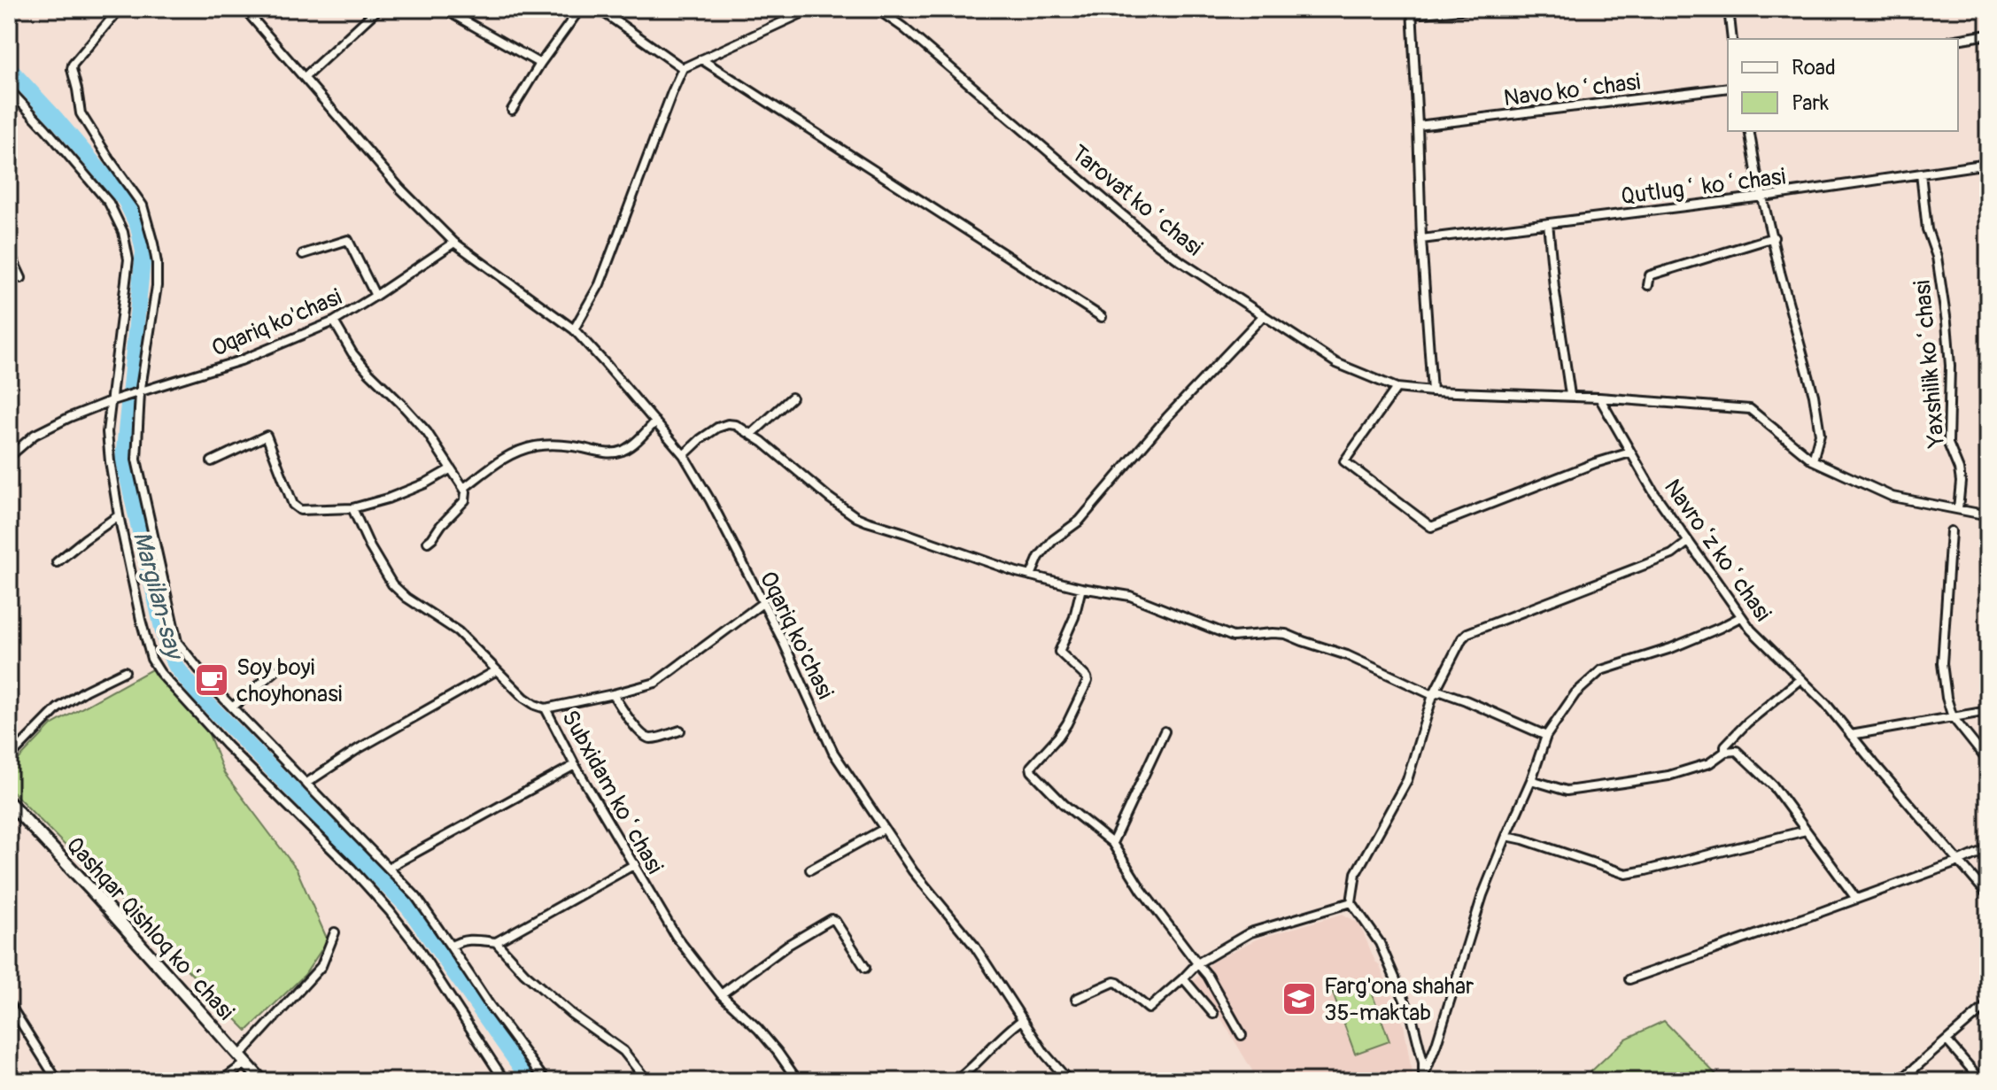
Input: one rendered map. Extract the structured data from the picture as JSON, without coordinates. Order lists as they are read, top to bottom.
{
  "streets": {
    "main road": ["Qashqar Qishloq koʻchasi"],
    "street": [
      "Navo koʻchasi",
      "Qutlugʻ koʻchasi",
      "Tarovat koʻchasi",
      "Oqariq ko'chasi",
      "Yaxshilik koʻchasi",
      "Navroʻz koʻchasi",
      "Subxidam koʻchasi"
    ]
  },
  "crossings": [
    ["Qutlugʻ koʻchasi", "Yaxshilik koʻchasi"]
  ],
  "water": ["Margilan-say"],
  "places": {
    "cafe": ["Soy boyi choyhonasi"],
    "school or university": ["Farg'ona shahar 35-maktab"]
  },
  "legend": ["Road", "Park"]
}
